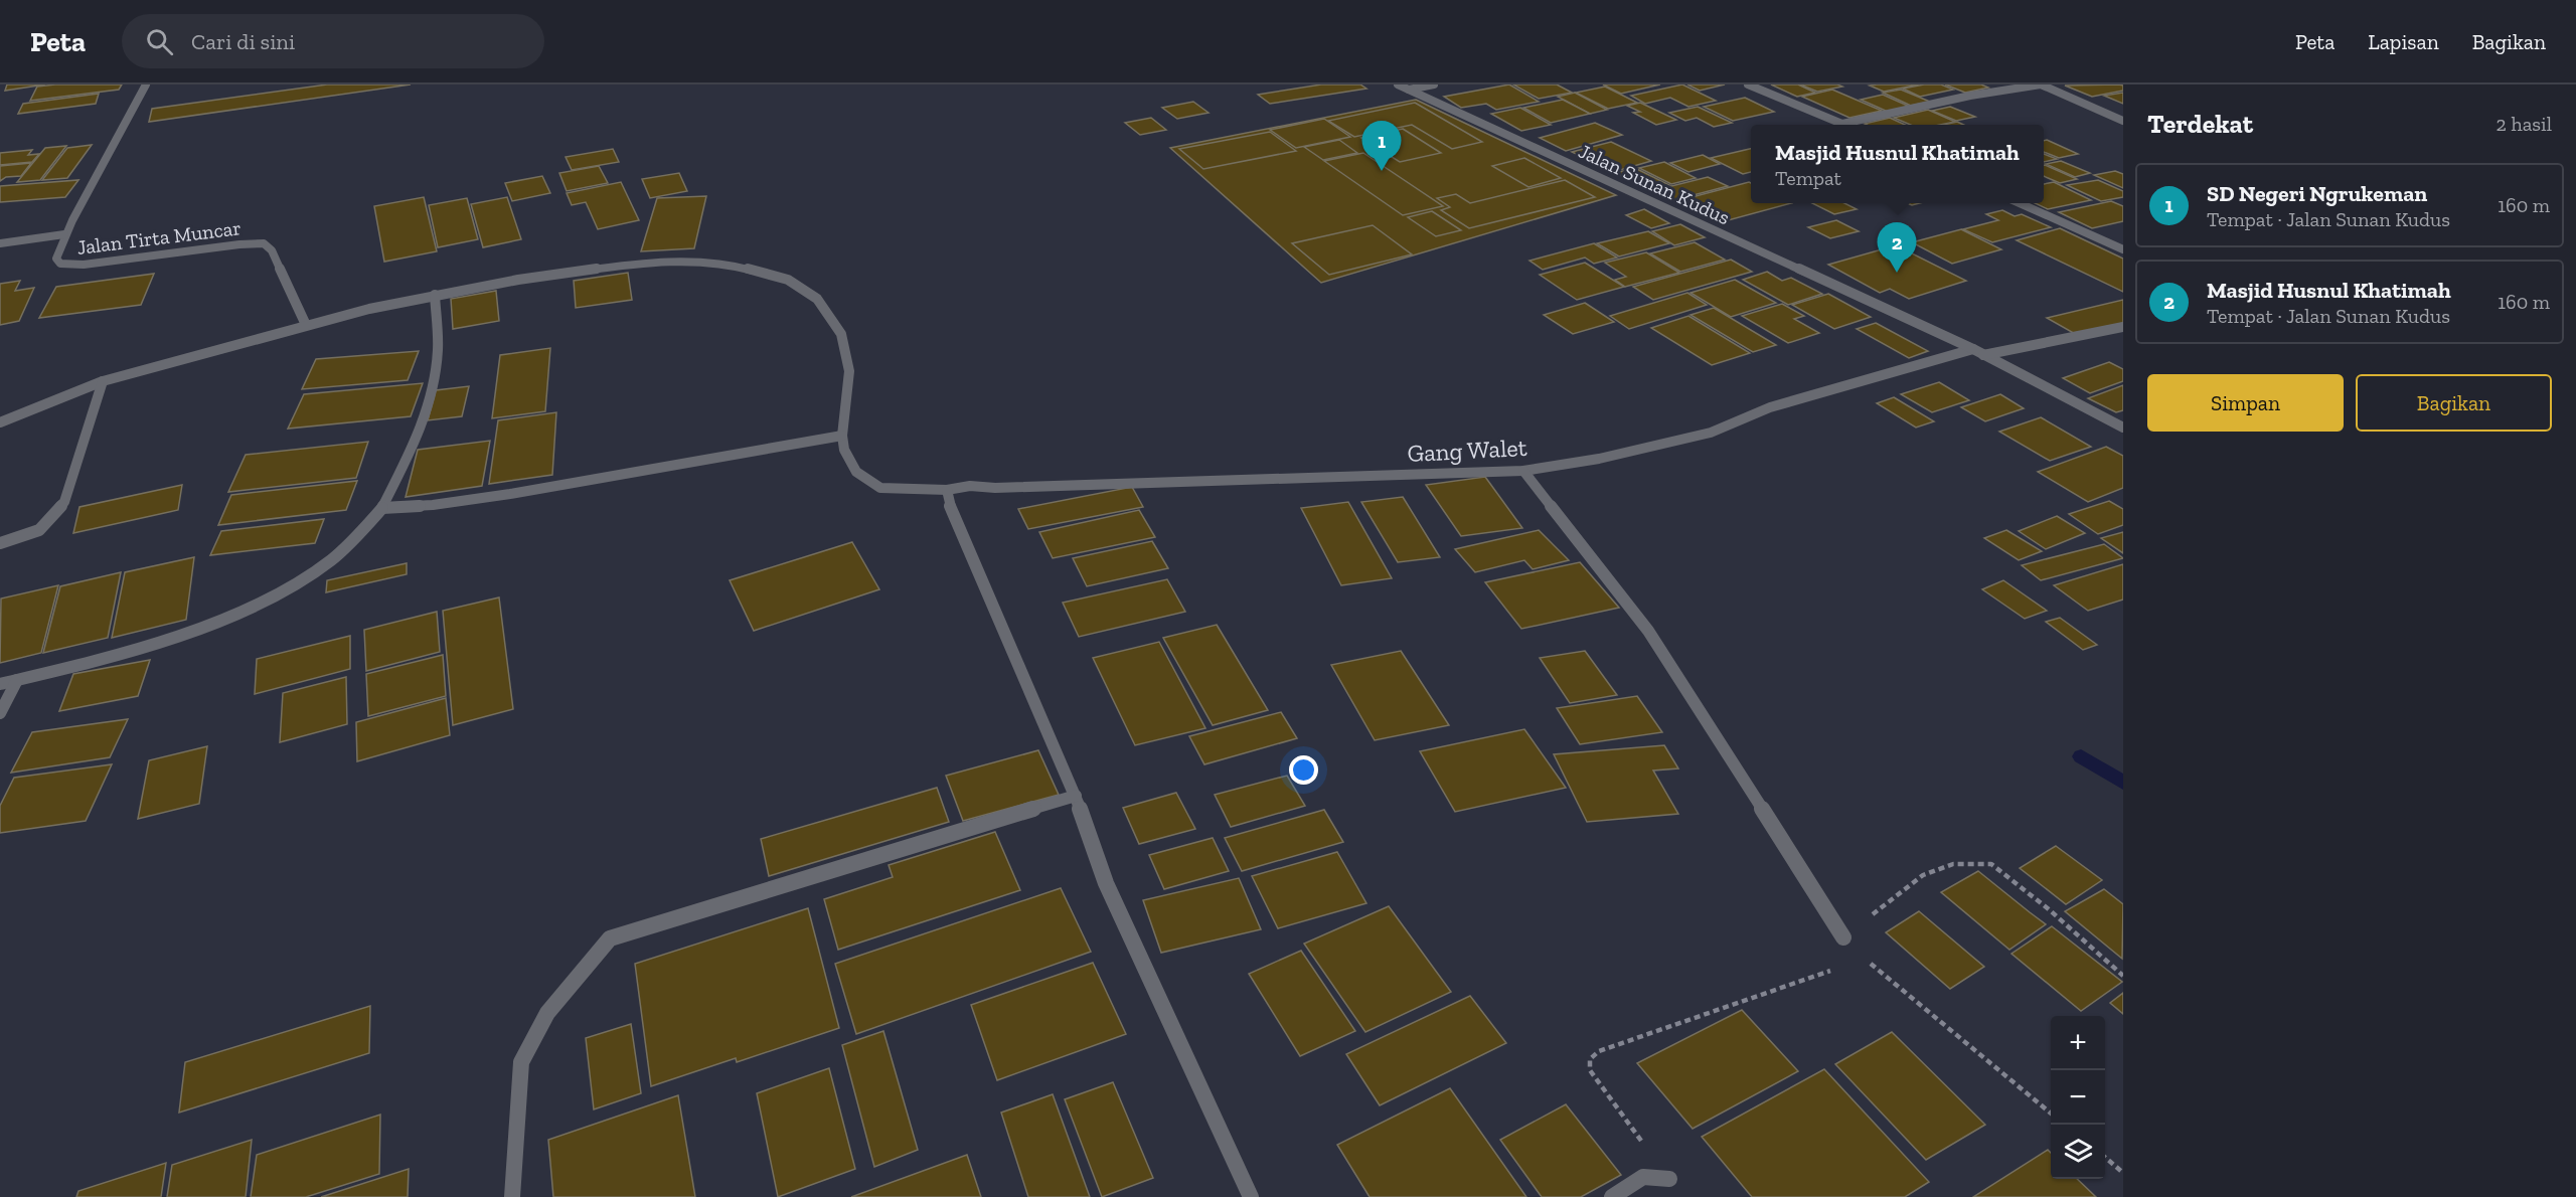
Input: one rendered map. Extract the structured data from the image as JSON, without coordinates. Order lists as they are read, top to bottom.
{
  "streets": {
    "street": ["Jalan Sunan Kudus", "Jalan Tirta Muncar", "Gang Walet"]
  },
  "crossings": [
    ["Jalan Sunan Kudus", "Gang Walet"]
  ],
  "page": {
    "header": "Peta",
    "search": "Cari di sini",
    "nav": ["Peta", "Lapisan", "Bagikan"],
    "heading": ["Terdekat", "2 hasil"],
    "pins": ["1", "2"],
    "popup": ["Masjid Husnul Khatimah", "Tempat"],
    "list": [
      {
        "mark": "1",
        "name": "SD Negeri Ngrukeman",
        "note": "Tempat · Jalan Sunan Kudus",
        "value": "160 m"
      },
      {
        "mark": "2",
        "name": "Masjid Husnul Khatimah",
        "note": "Tempat · Jalan Sunan Kudus",
        "value": "160 m"
      }
    ],
    "buttons": ["Simpan", "Bagikan"],
    "map_buttons": ["+", "−"]
  }
}
